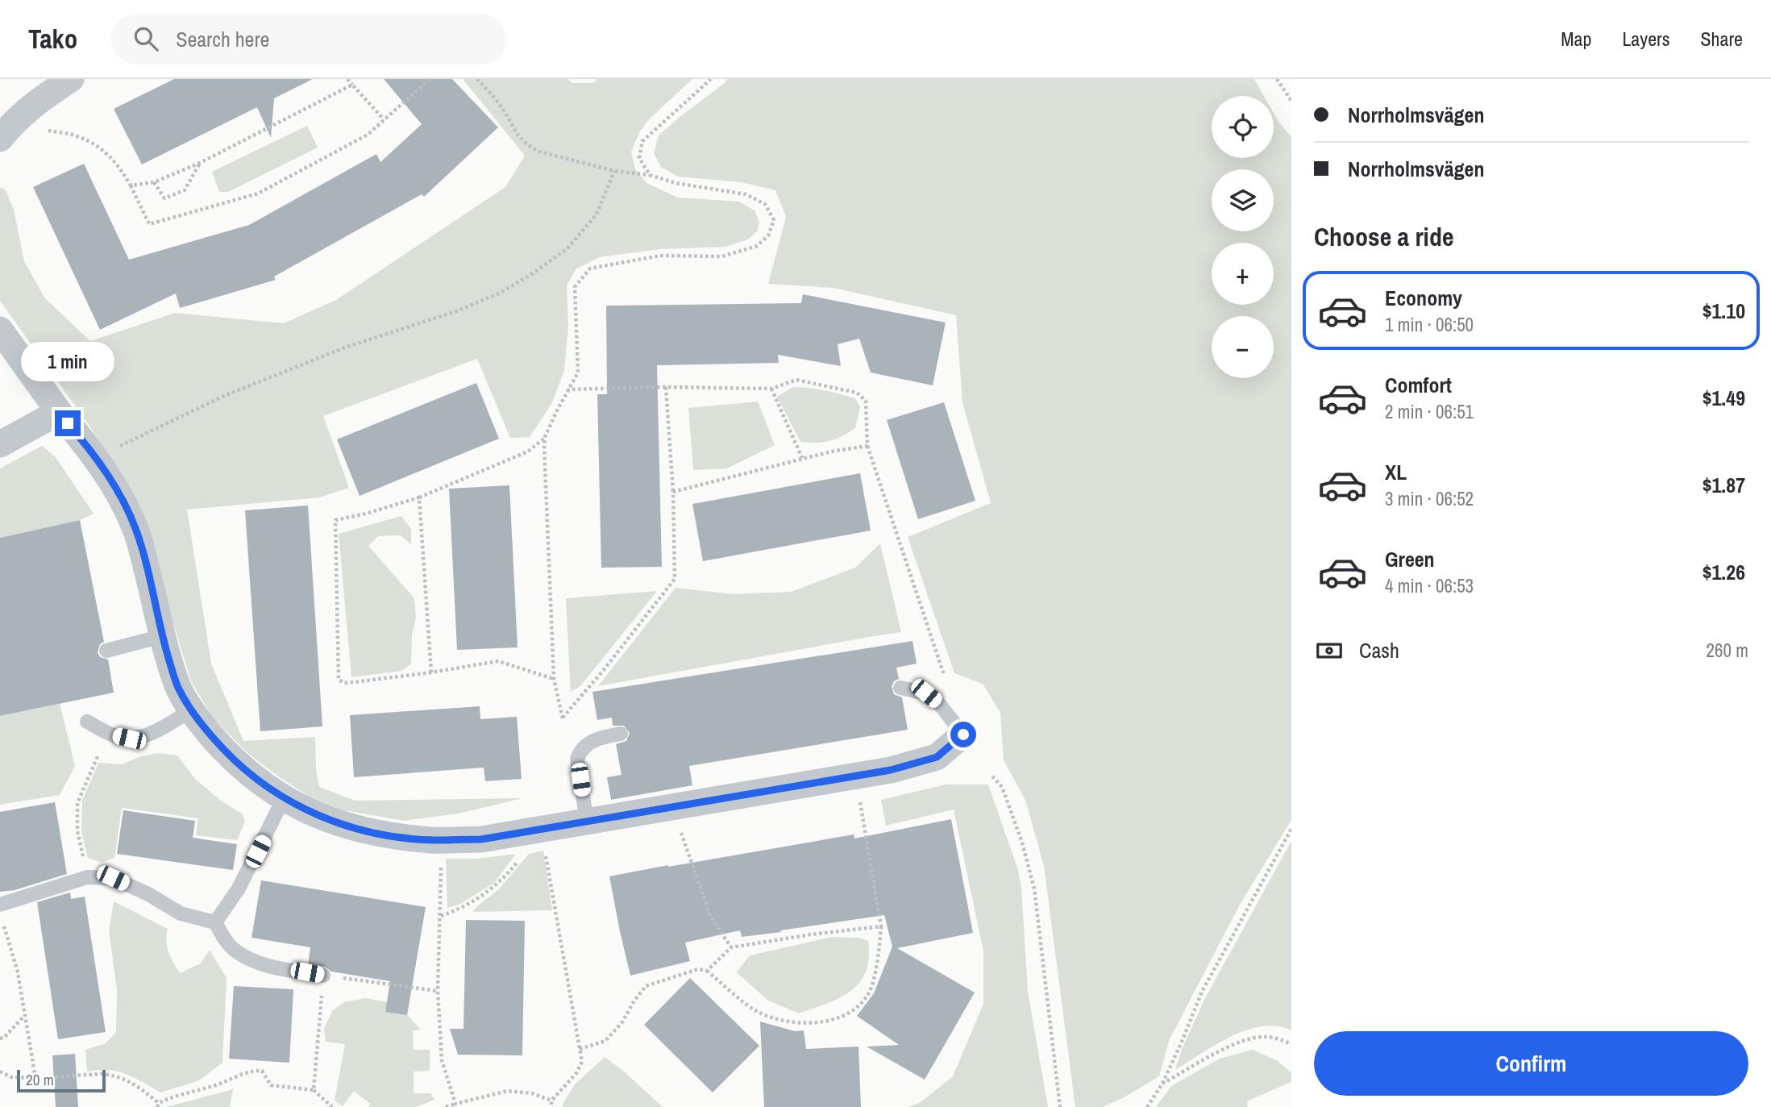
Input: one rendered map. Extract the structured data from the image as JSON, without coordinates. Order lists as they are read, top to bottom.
{
  "scale_bar": "20 m",
  "page": {
    "header": "Tako",
    "search": "Search here",
    "nav": ["Map", "Layers", "Share"],
    "banner": ["Norrholmsvägen", "Norrholmsvägen"],
    "map_buttons": ["+", "−"],
    "heading": "Choose a ride",
    "list": [
      {
        "name": "Economy",
        "note": "1 min · 06:50",
        "value": "$1.10"
      },
      {
        "name": "Comfort",
        "note": "2 min · 06:51",
        "value": "$1.49"
      },
      {
        "name": "XL",
        "note": "3 min · 06:52",
        "value": "$1.87"
      },
      {
        "name": "Green",
        "note": "4 min · 06:53",
        "value": "$1.26"
      }
    ],
    "bubble": "1 min",
    "pay": ["Cash", "260 m"],
    "buttons": "Confirm",
    "scale": "20 m"
  }
}
